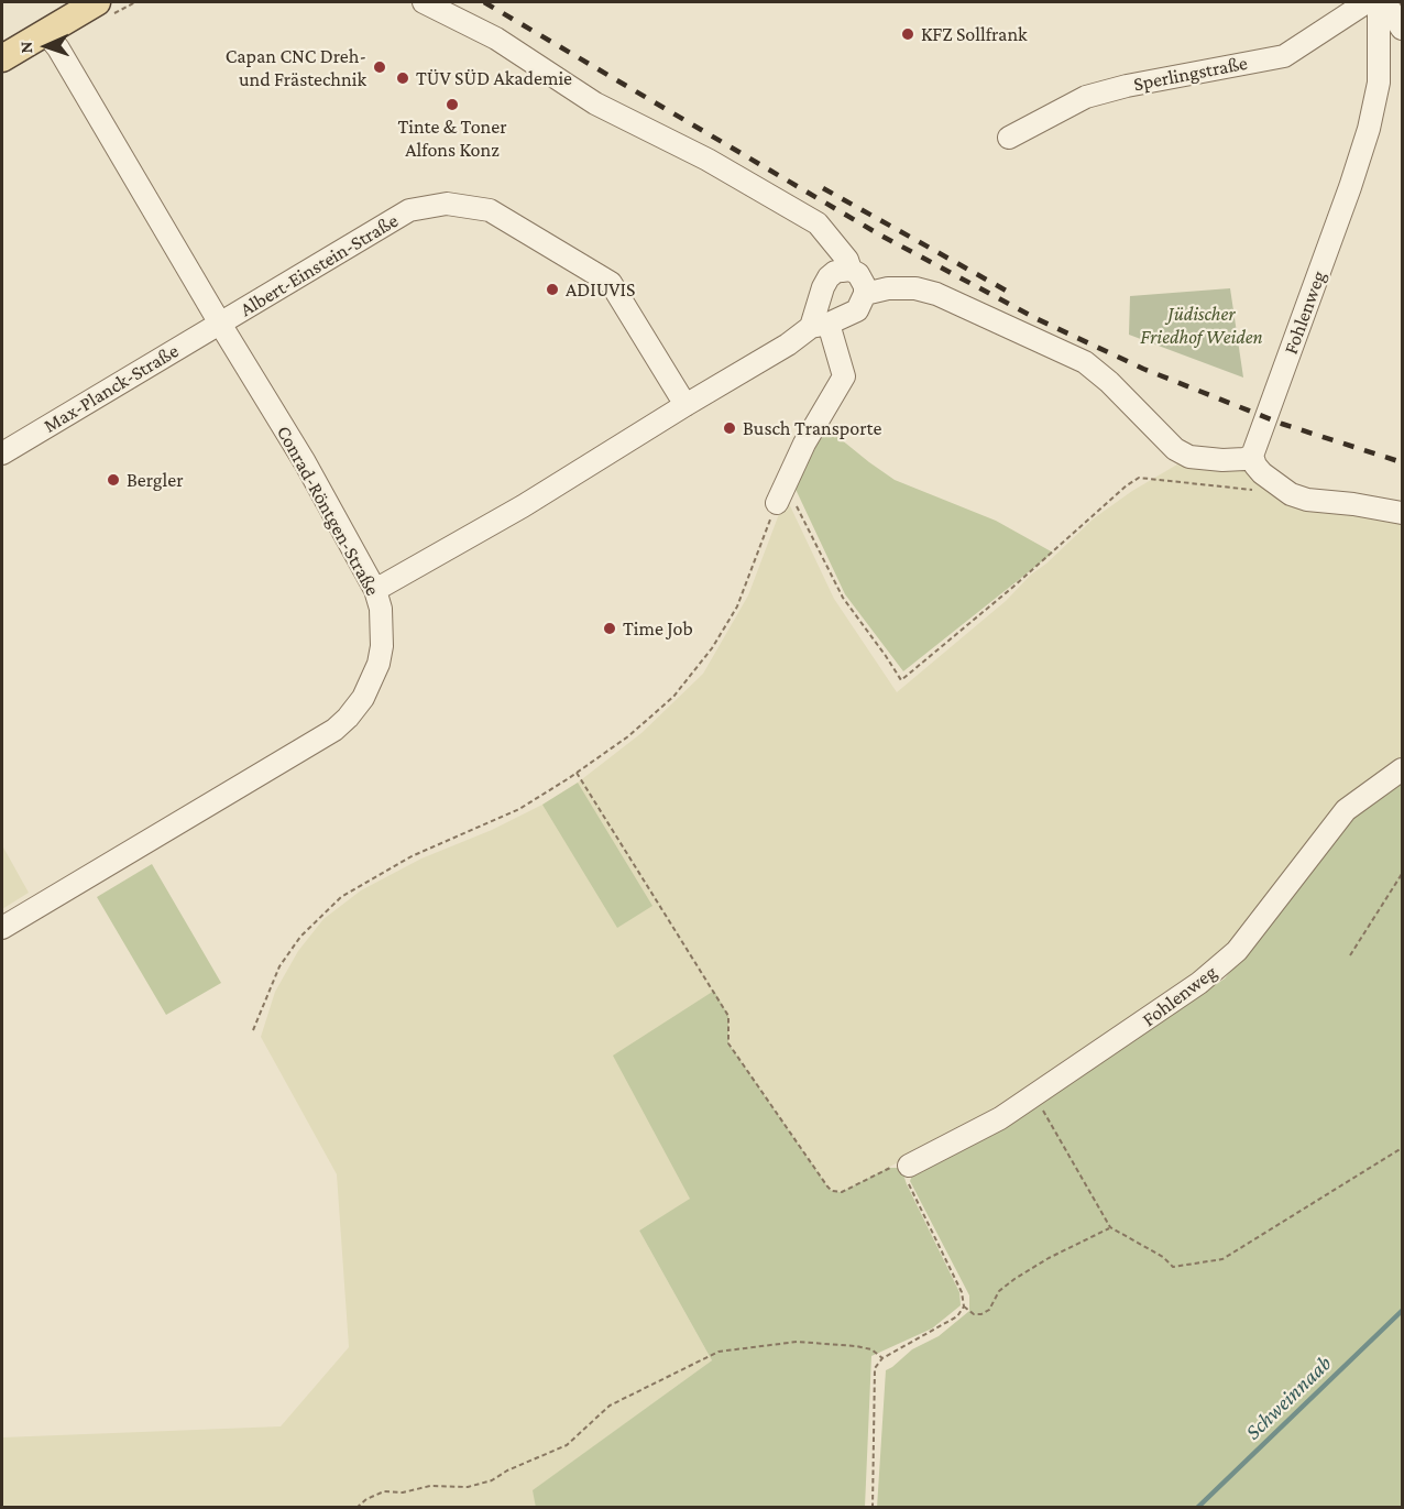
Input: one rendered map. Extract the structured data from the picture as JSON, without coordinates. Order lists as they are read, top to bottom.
{
  "streets": {
    "street": [
      "Sperlingstraße",
      "Albert-Einstein-Straße",
      "Fohlenweg",
      "Max-Planck-Straße",
      "Conrad-Röntgen-Straße"
    ]
  },
  "crossings": [
    ["Albert-Einstein-Straße", "Max-Planck-Straße"],
    ["Albert-Einstein-Straße", "Conrad-Röntgen-Straße"],
    ["Max-Planck-Straße", "Conrad-Röntgen-Straße"]
  ],
  "water": ["Schweinnaab"],
  "parks": ["Jüdischer Friedhof Weiden"],
  "places": [
    "KFZ Sollfrank",
    "Capan CNC Dreh- und Frästechnik",
    "TÜV SÜD Akademie",
    "Tinte & Toner Alfons Konz",
    "ADIUVIS",
    "Busch Transporte",
    "Bergler",
    "Time Job"
  ],
  "north": "left"
}
